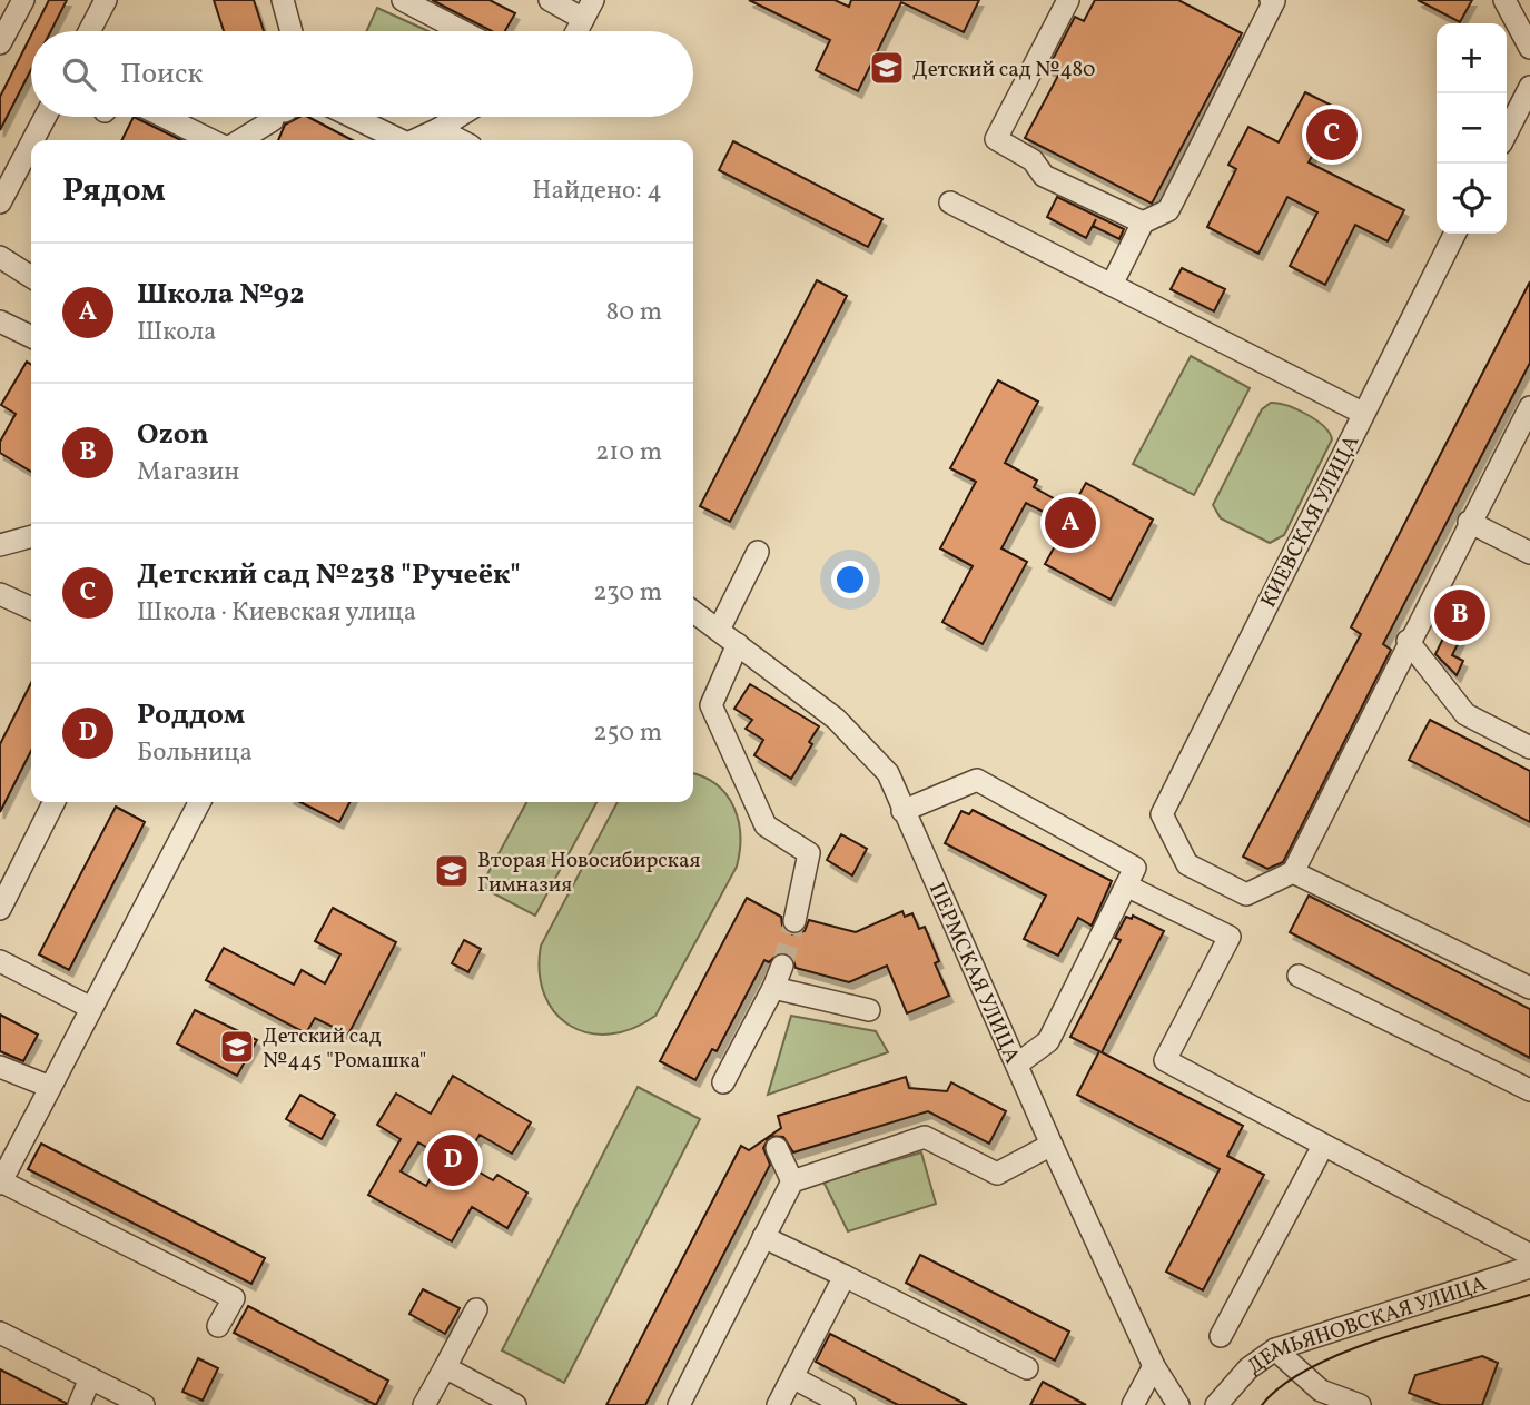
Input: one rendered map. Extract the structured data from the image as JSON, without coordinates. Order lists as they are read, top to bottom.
{
  "streets": {
    "street": ["КИЕВСКАЯ УЛИЦА", "ПЕРМСКАЯ УЛИЦА", "ДЕМЬЯНОВСКАЯ УЛИЦА"]
  },
  "places": {
    "school or university": ["Детский сад №480", "Вторая Новосибирская Гимназия", "Детский сад №445 \"Ромашка\""]
  },
  "page": {
    "map_buttons": ["+", "−"],
    "search": "Поиск",
    "pins": [
      "C",
      "A",
      "B",
      "D"
    ],
    "heading": ["Рядом", "Найдено: 4"],
    "list": [
      {
        "mark": "A",
        "name": "Школа №92",
        "note": "Школа",
        "value": "80 m"
      },
      {
        "mark": "B",
        "name": "Ozon",
        "note": "Магазин",
        "value": "210 m"
      },
      {
        "mark": "C",
        "name": "Детский сад №238 \"Ручеёк\"",
        "note": "Школа · Киевская улица",
        "value": "230 m"
      },
      {
        "mark": "D",
        "name": "Роддом",
        "note": "Больница",
        "value": "250 m"
      }
    ]
  }
}
